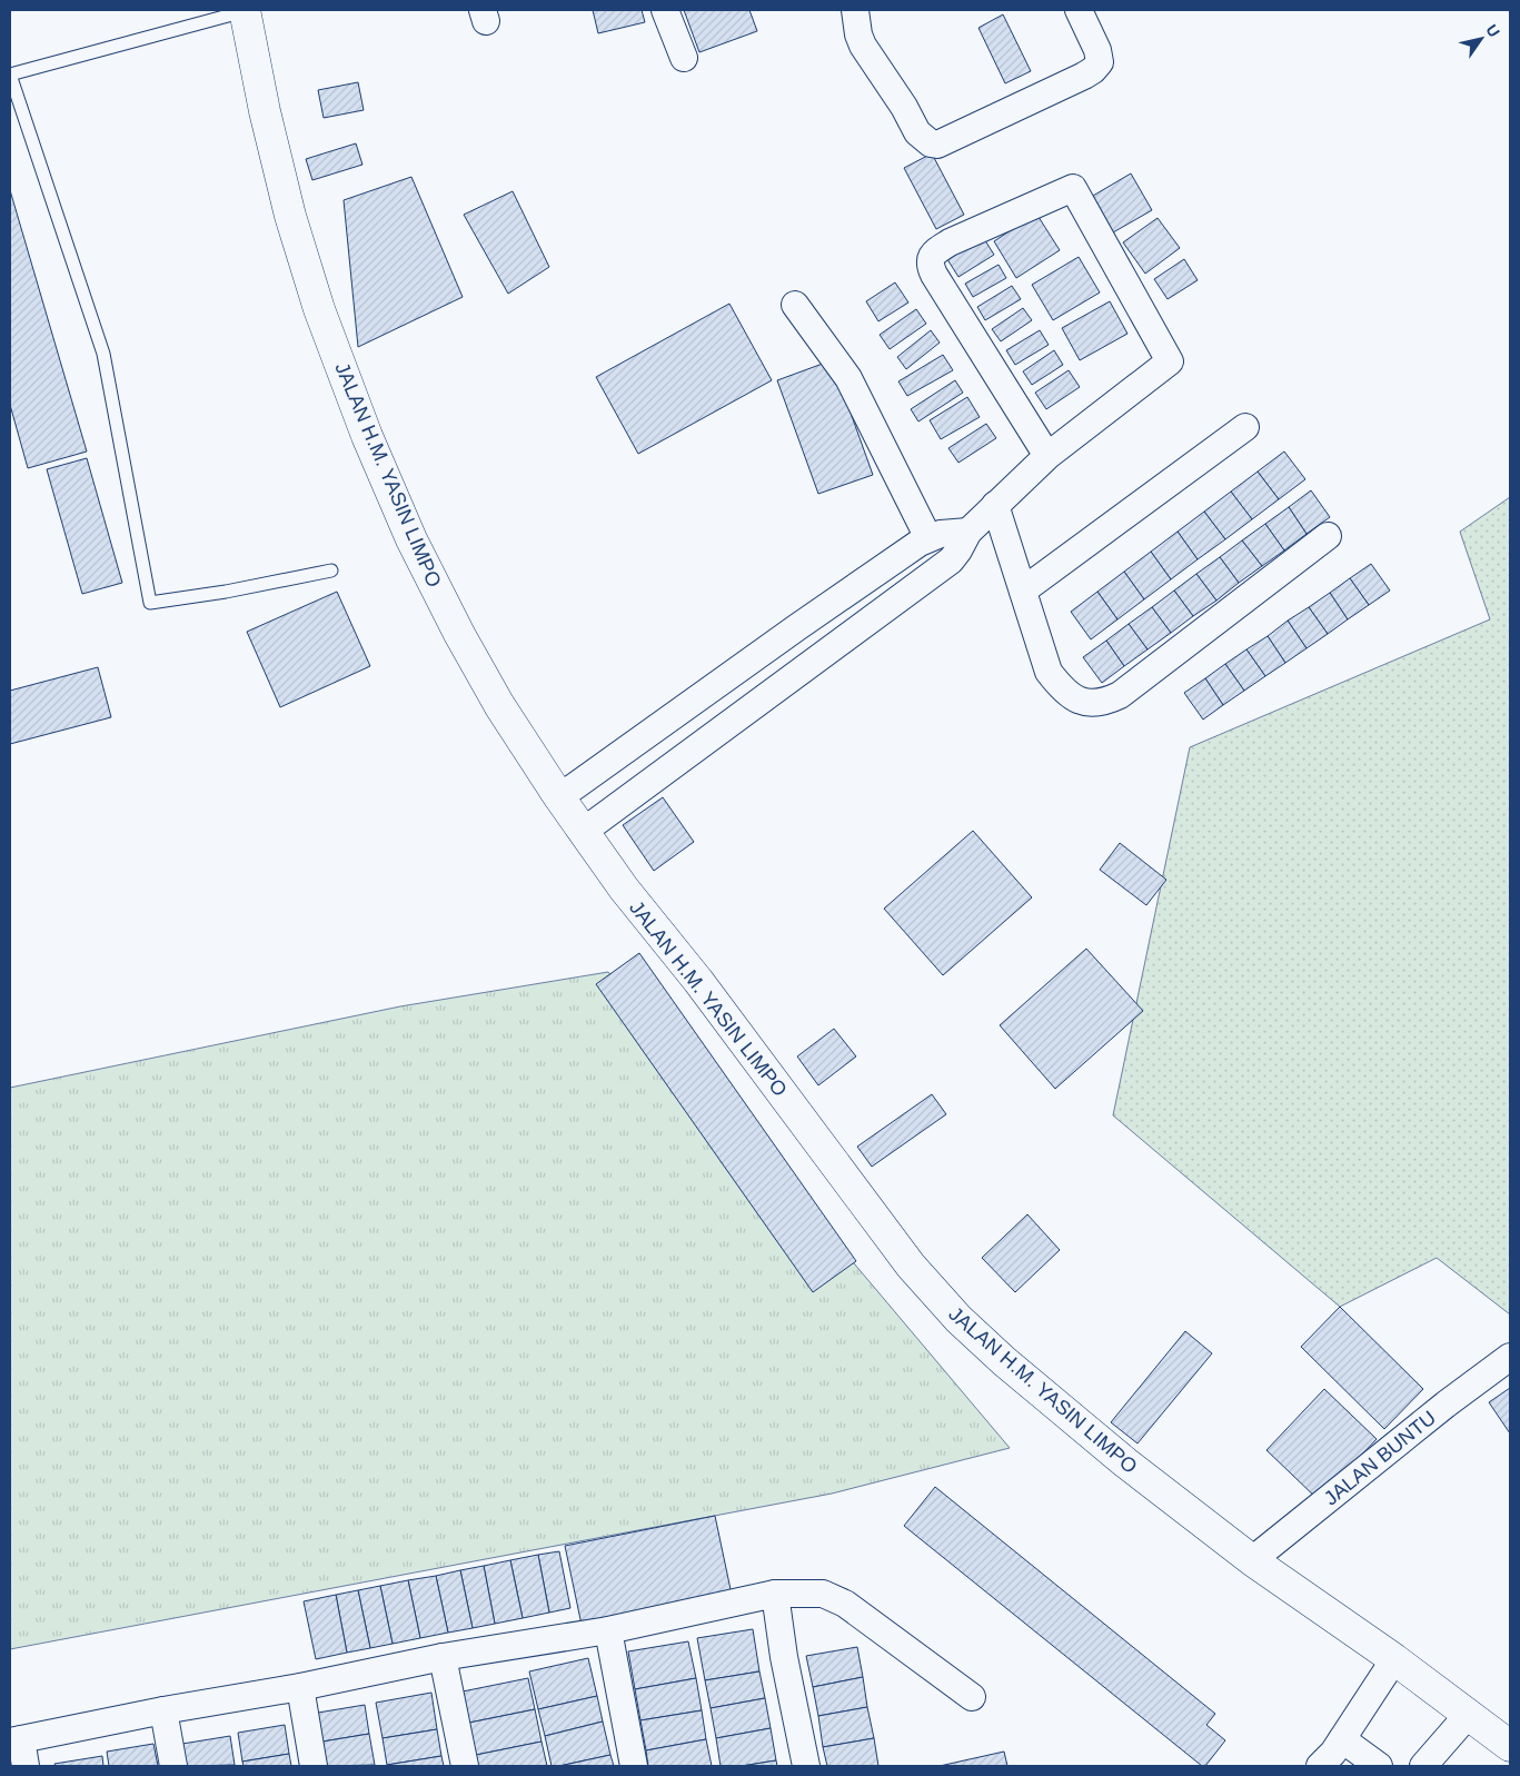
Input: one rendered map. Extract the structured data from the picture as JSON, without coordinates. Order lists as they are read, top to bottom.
{
  "streets": {
    "main road": ["JALAN H.M. YASIN LIMPO"],
    "street": ["JALAN BUNTU"]
  },
  "crossings": [
    ["JALAN H.M. YASIN LIMPO", "JALAN BUNTU"]
  ],
  "north": "top right"
}
